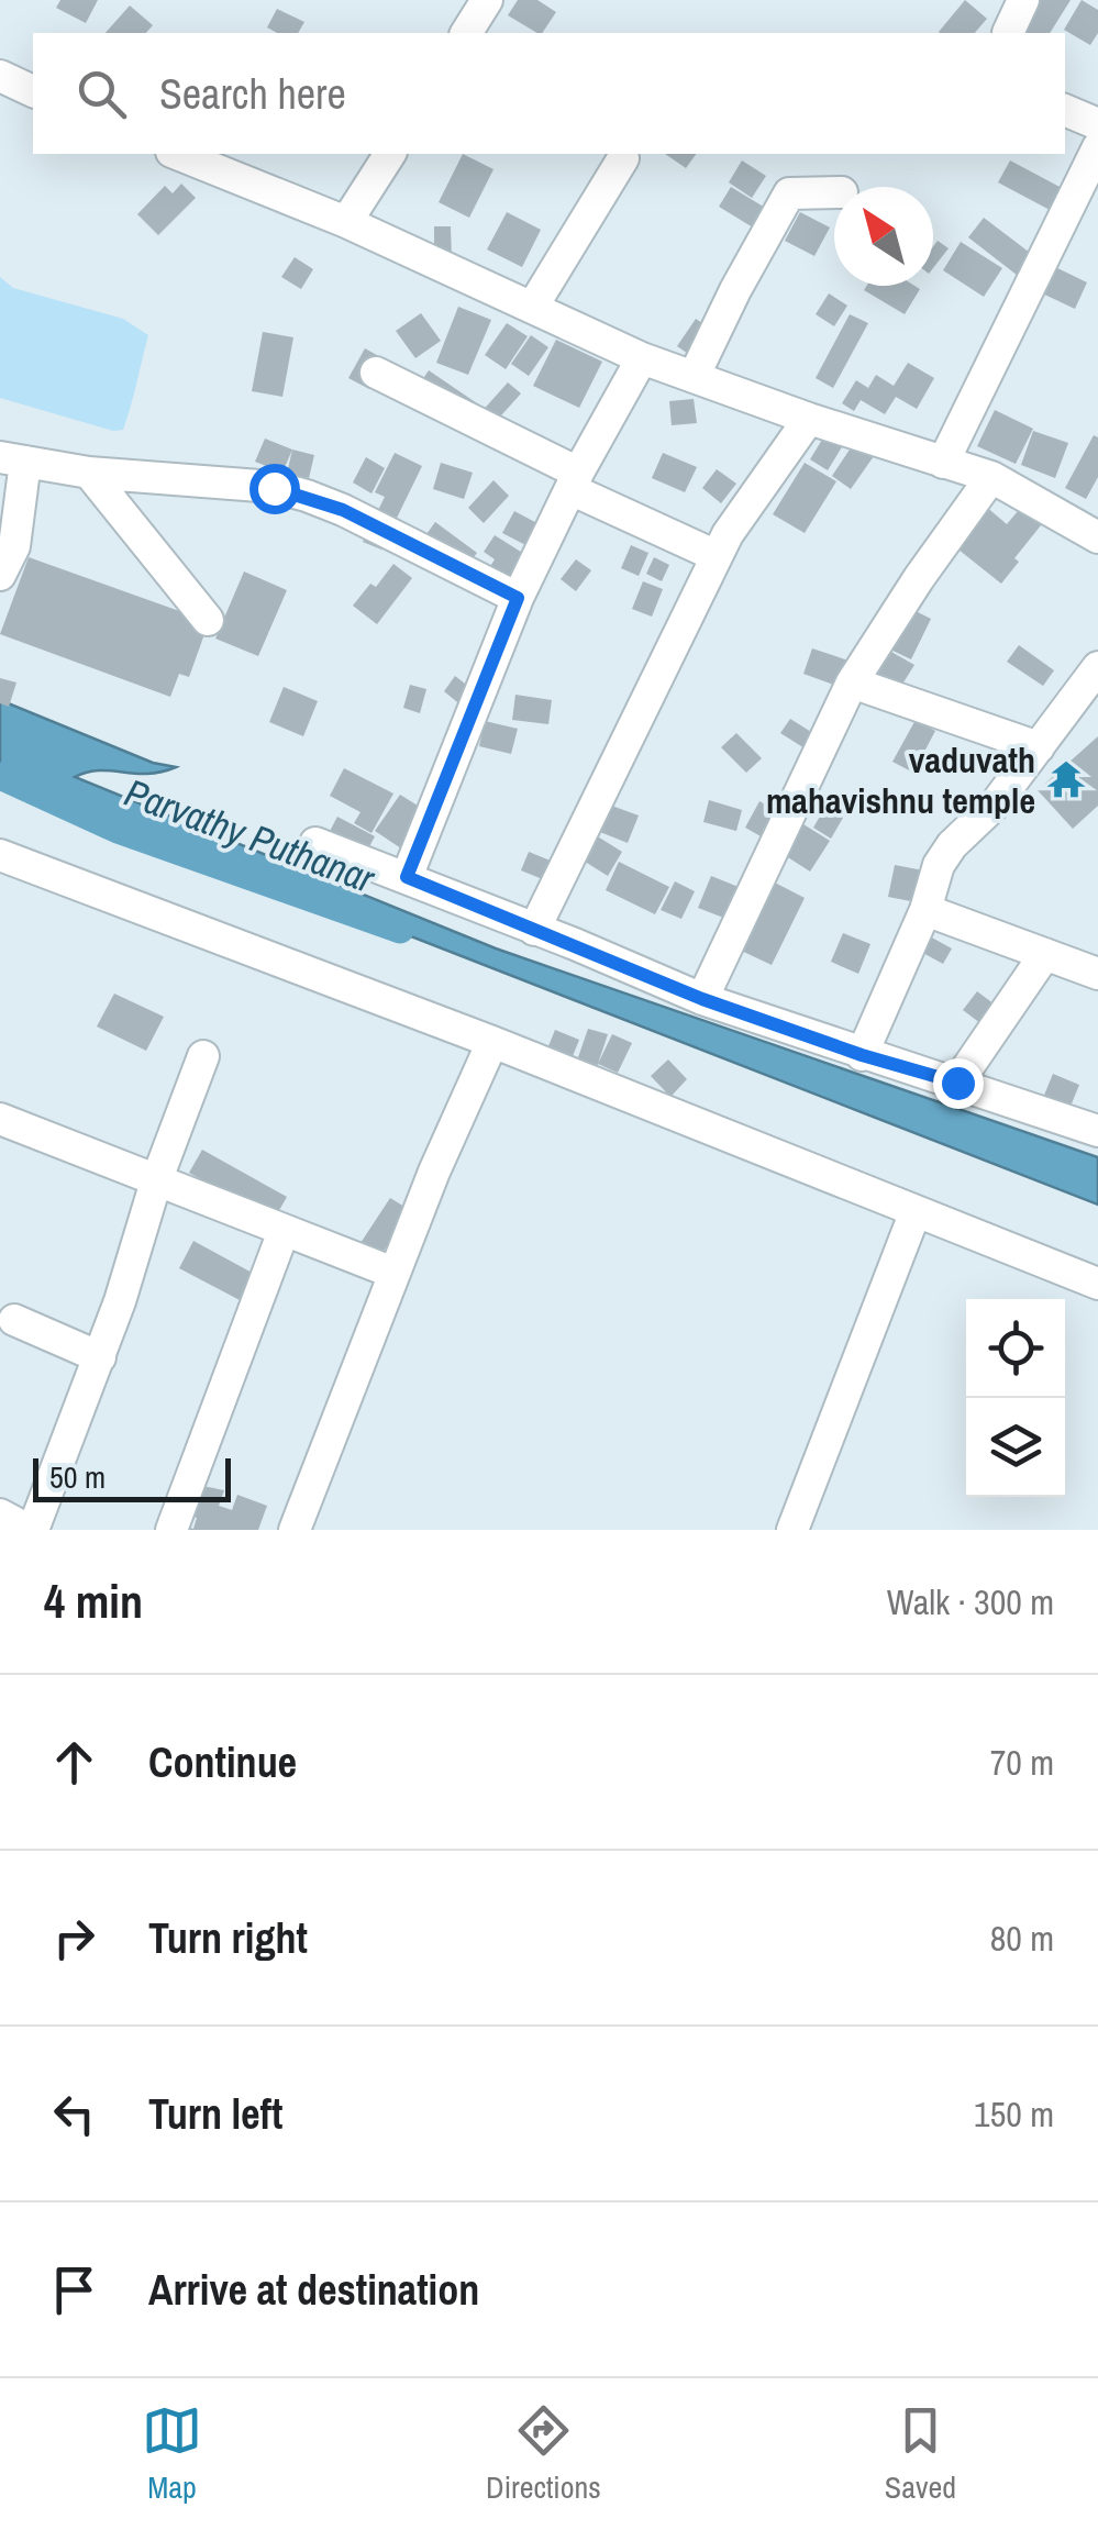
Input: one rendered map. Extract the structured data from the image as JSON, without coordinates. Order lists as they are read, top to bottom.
{
  "water": ["Parvathy Puthanar"],
  "places": {
    "temple": ["vaduvath mahavishnu temple"]
  },
  "scale_bar": "50 m",
  "north": "top left",
  "page": {
    "search": "Search here",
    "scale": "50 m",
    "heading": ["4 min", "Walk · 300 m"],
    "list": [
      ["Continue", "70 m"],
      ["Turn right", "80 m"],
      ["Turn left", "150 m"],
      "Arrive at destination"
    ],
    "nav": ["Map", "Directions", "Saved"]
  }
}
